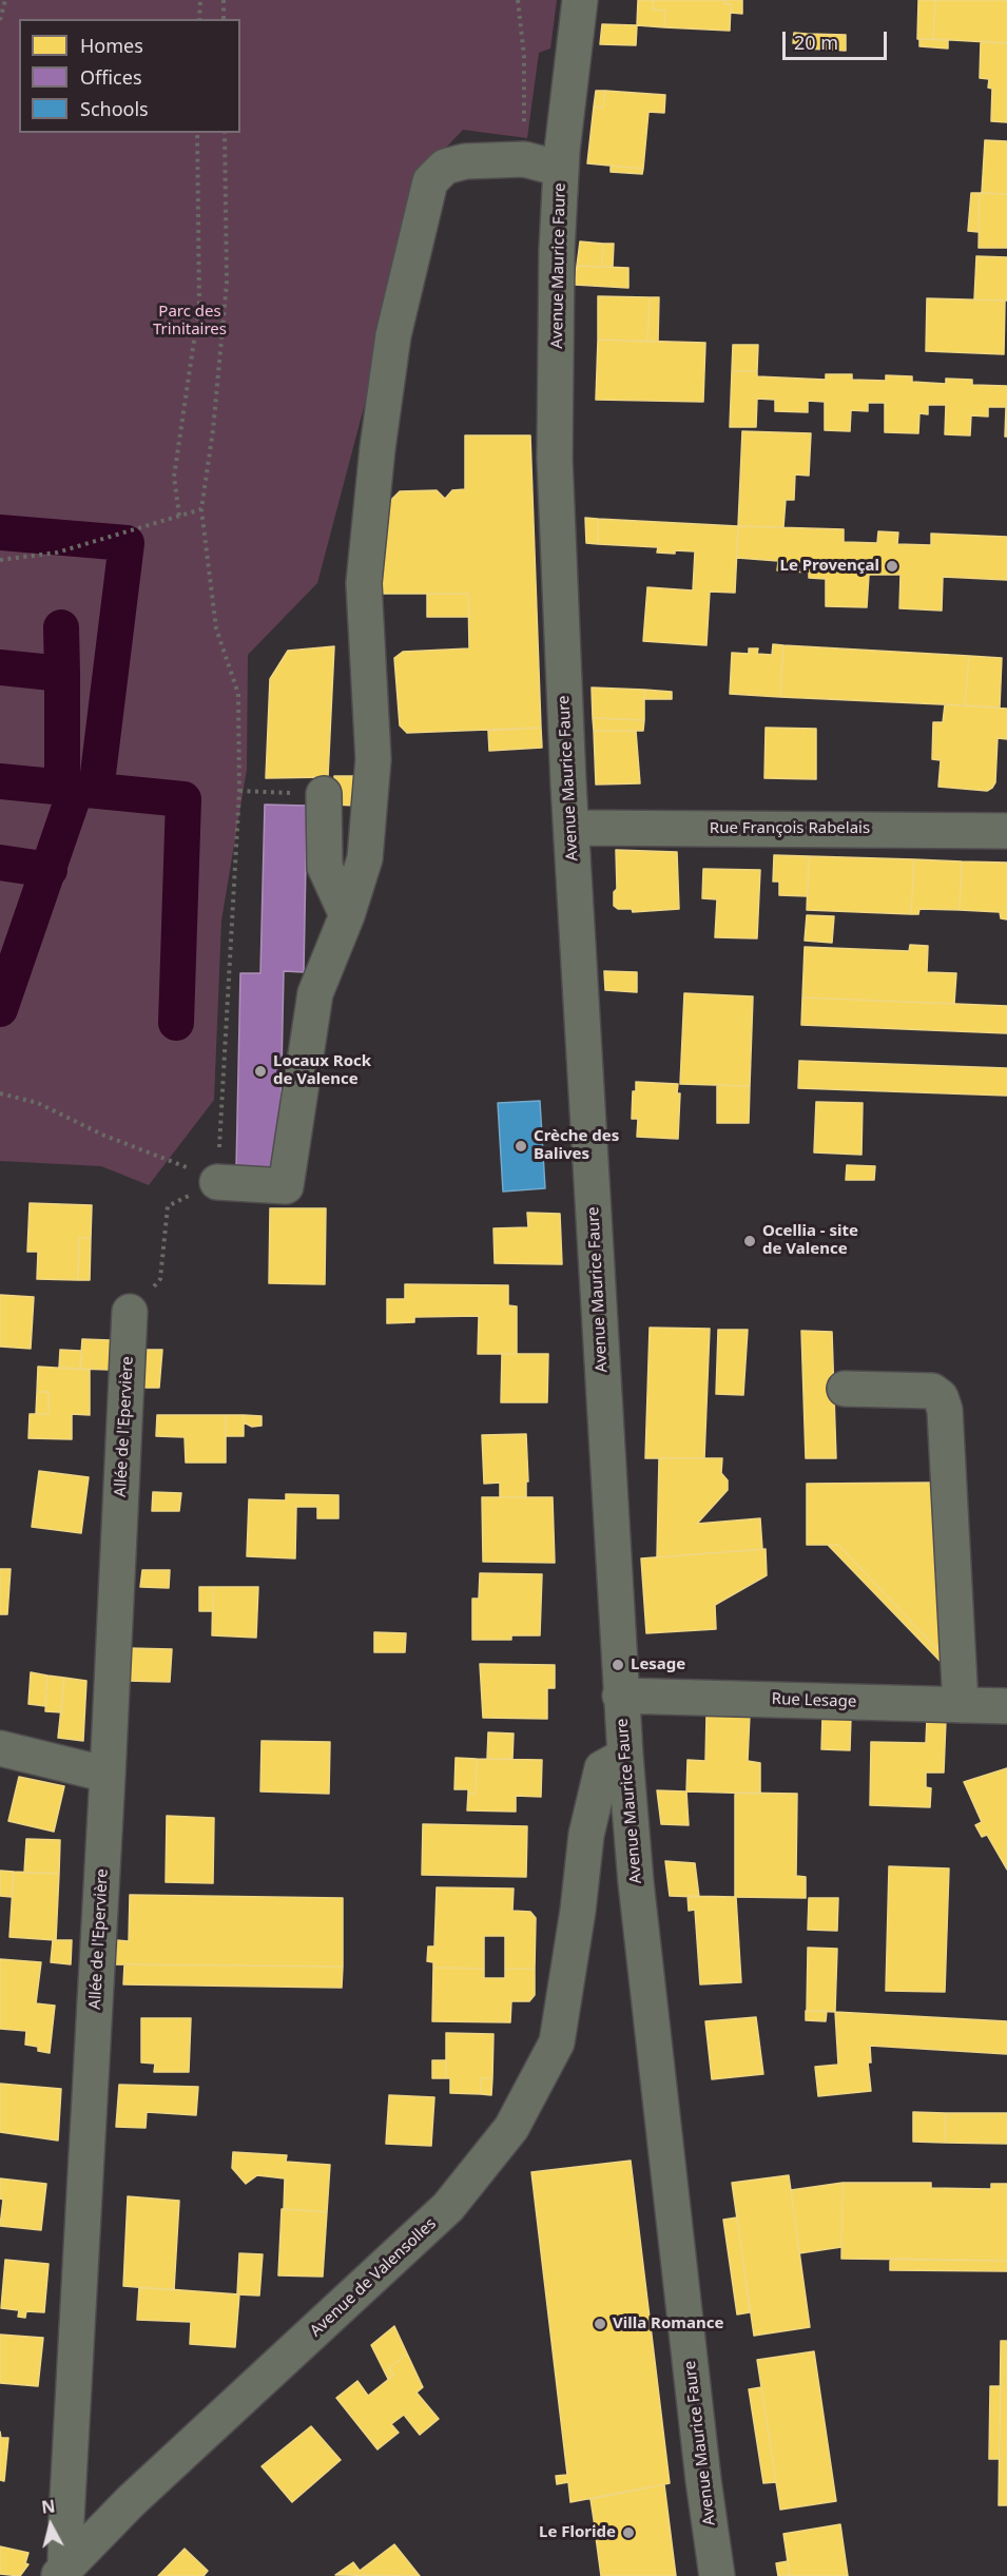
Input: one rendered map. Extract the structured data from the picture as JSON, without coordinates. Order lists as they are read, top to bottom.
{
  "streets": {
    "street": [
      "Avenue Maurice Faure",
      "Rue François Rabelais",
      "Allée de l'Epervière",
      "Rue Lesage",
      "Avenue de Valensolles"
    ]
  },
  "crossings": [
    ["Avenue Maurice Faure", "Rue François Rabelais"],
    ["Avenue Maurice Faure", "Rue Lesage"],
    ["Avenue Maurice Faure", "Avenue de Valensolles"],
    ["Allée de l'Epervière", "Avenue de Valensolles"]
  ],
  "parks": ["Parc des Trinitaires"],
  "places": [
    "Le Provençal",
    "Locaux Rock de Valence",
    "Crèche des Balives",
    "Ocellia - site de Valence",
    "Lesage",
    "Villa Romance",
    "Le Floride"
  ],
  "legend": ["Homes", "Offices", "Schools"],
  "scale_bar": "20 m",
  "north": "top"
}
